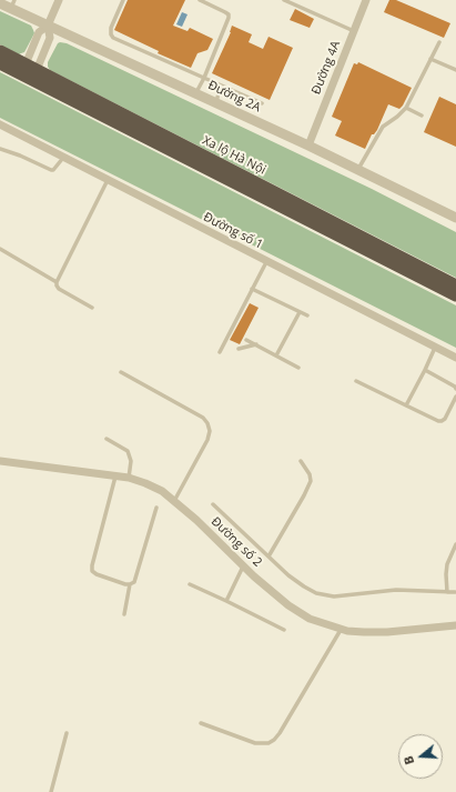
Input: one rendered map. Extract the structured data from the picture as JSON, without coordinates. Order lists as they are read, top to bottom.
{
  "streets": {
    "highway": ["Xa lộ Hà Nội"],
    "street": [
      "Đường 4A",
      "Đường 2A",
      "Đường số 1",
      "Đường số 2"
    ]
  },
  "crossings": [
    ["Đường 4A", "Đường 2A"]
  ],
  "north": "left"
}
